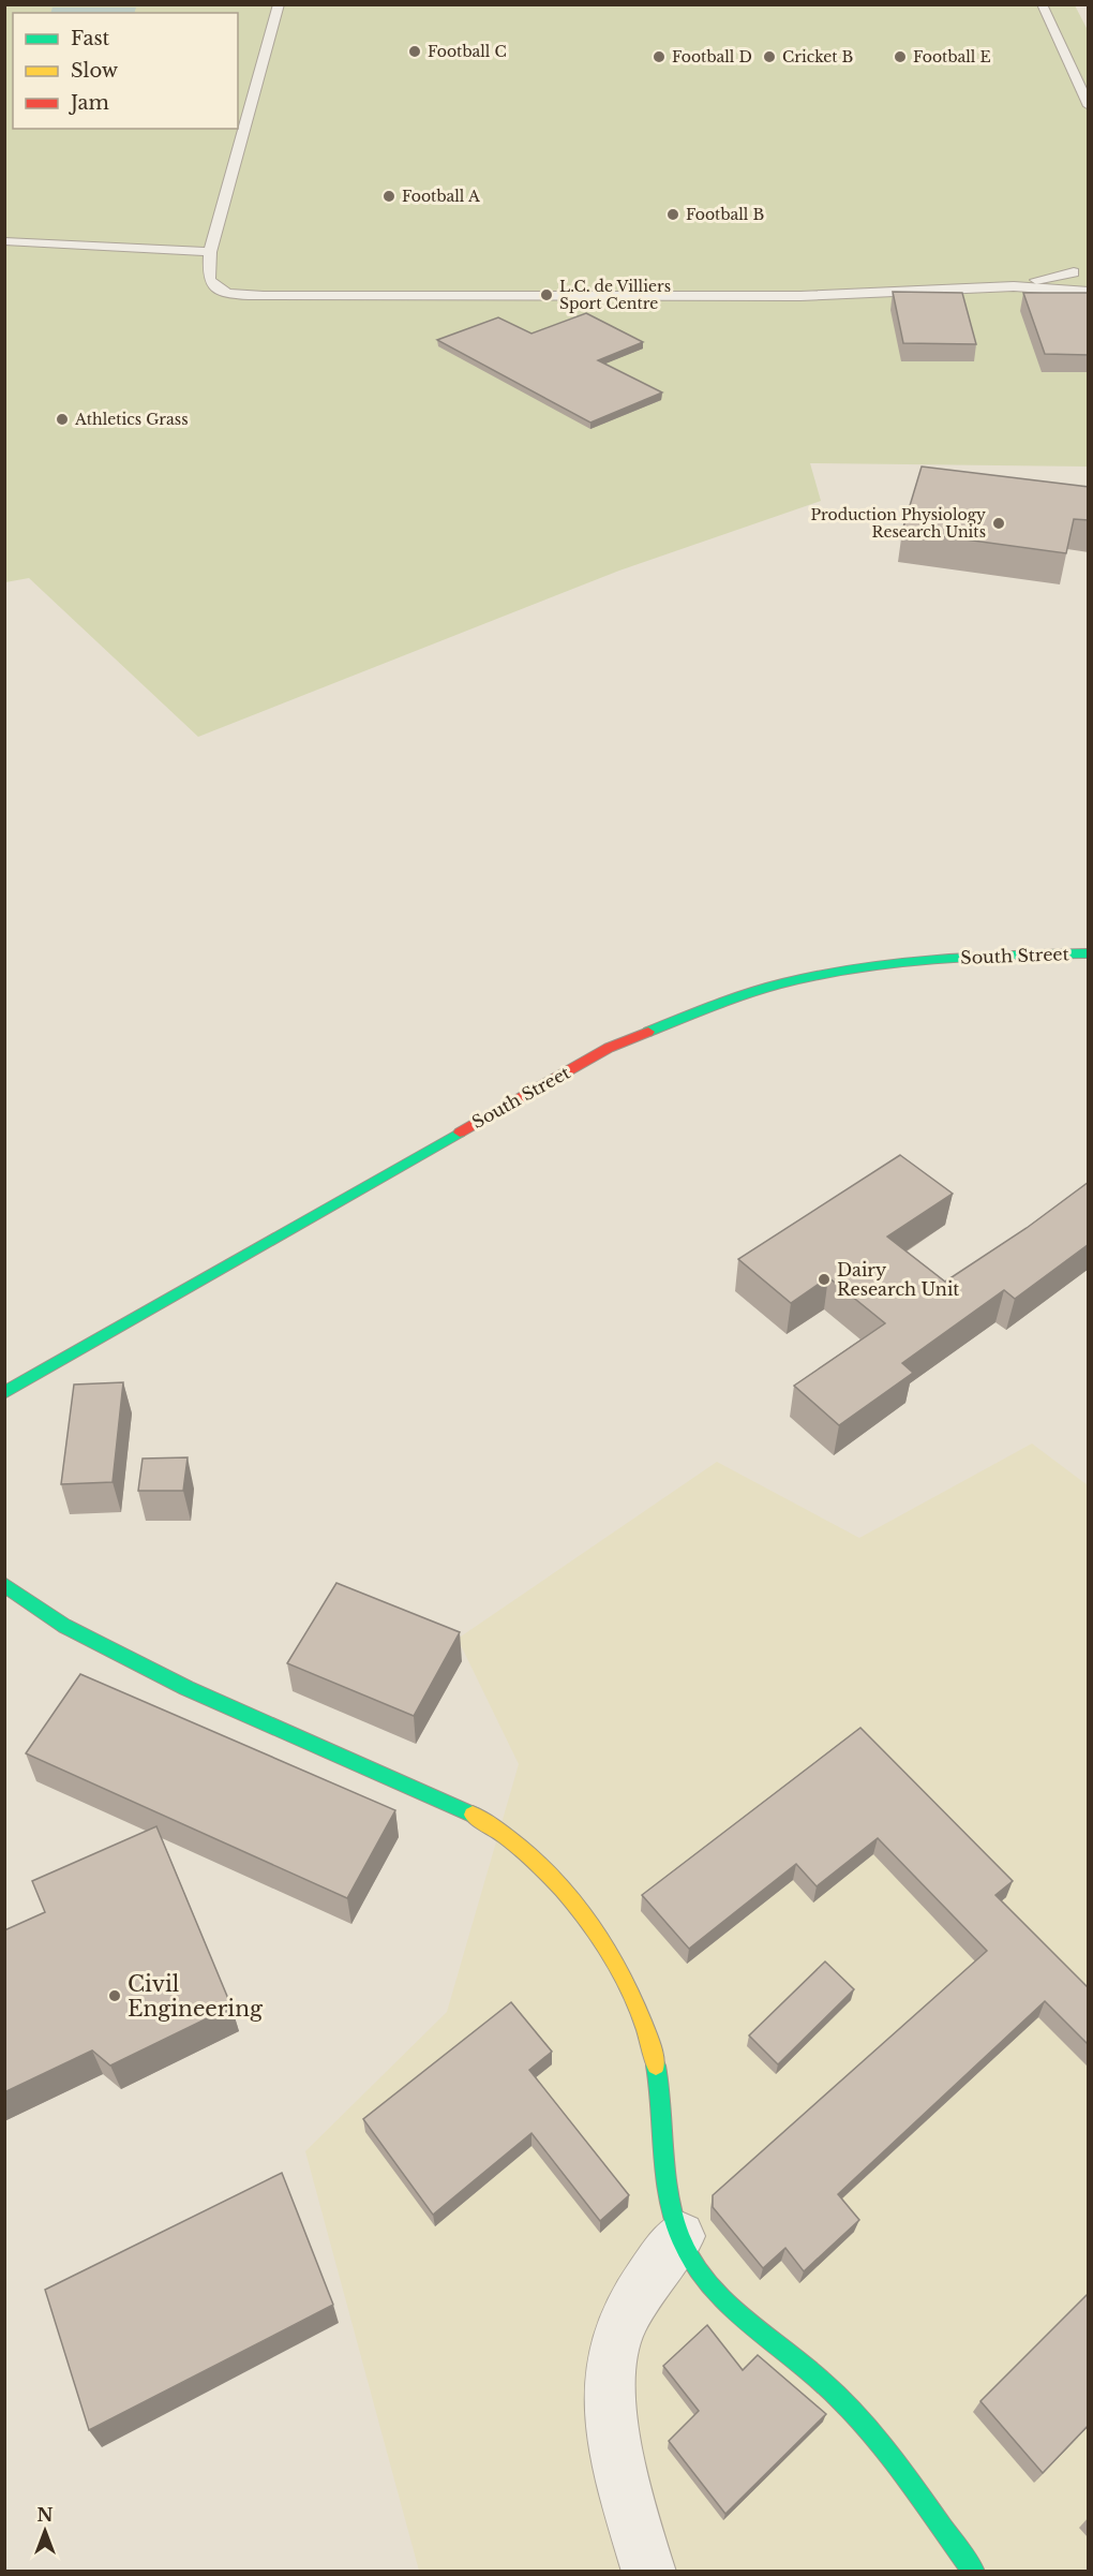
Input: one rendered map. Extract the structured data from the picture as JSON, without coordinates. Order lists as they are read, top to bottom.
{
  "streets": {
    "street": ["South Street"]
  },
  "places": [
    "Football C",
    "Football D",
    "Cricket B",
    "Football E",
    "Football A",
    "Football B",
    "L.C. de Villiers Sport Centre",
    "Athletics Grass",
    "Production Physiology Research Units",
    "Dairy Research Unit",
    "Civil Engineering"
  ],
  "legend": ["Fast", "Slow", "Jam"],
  "north": "top"
}
